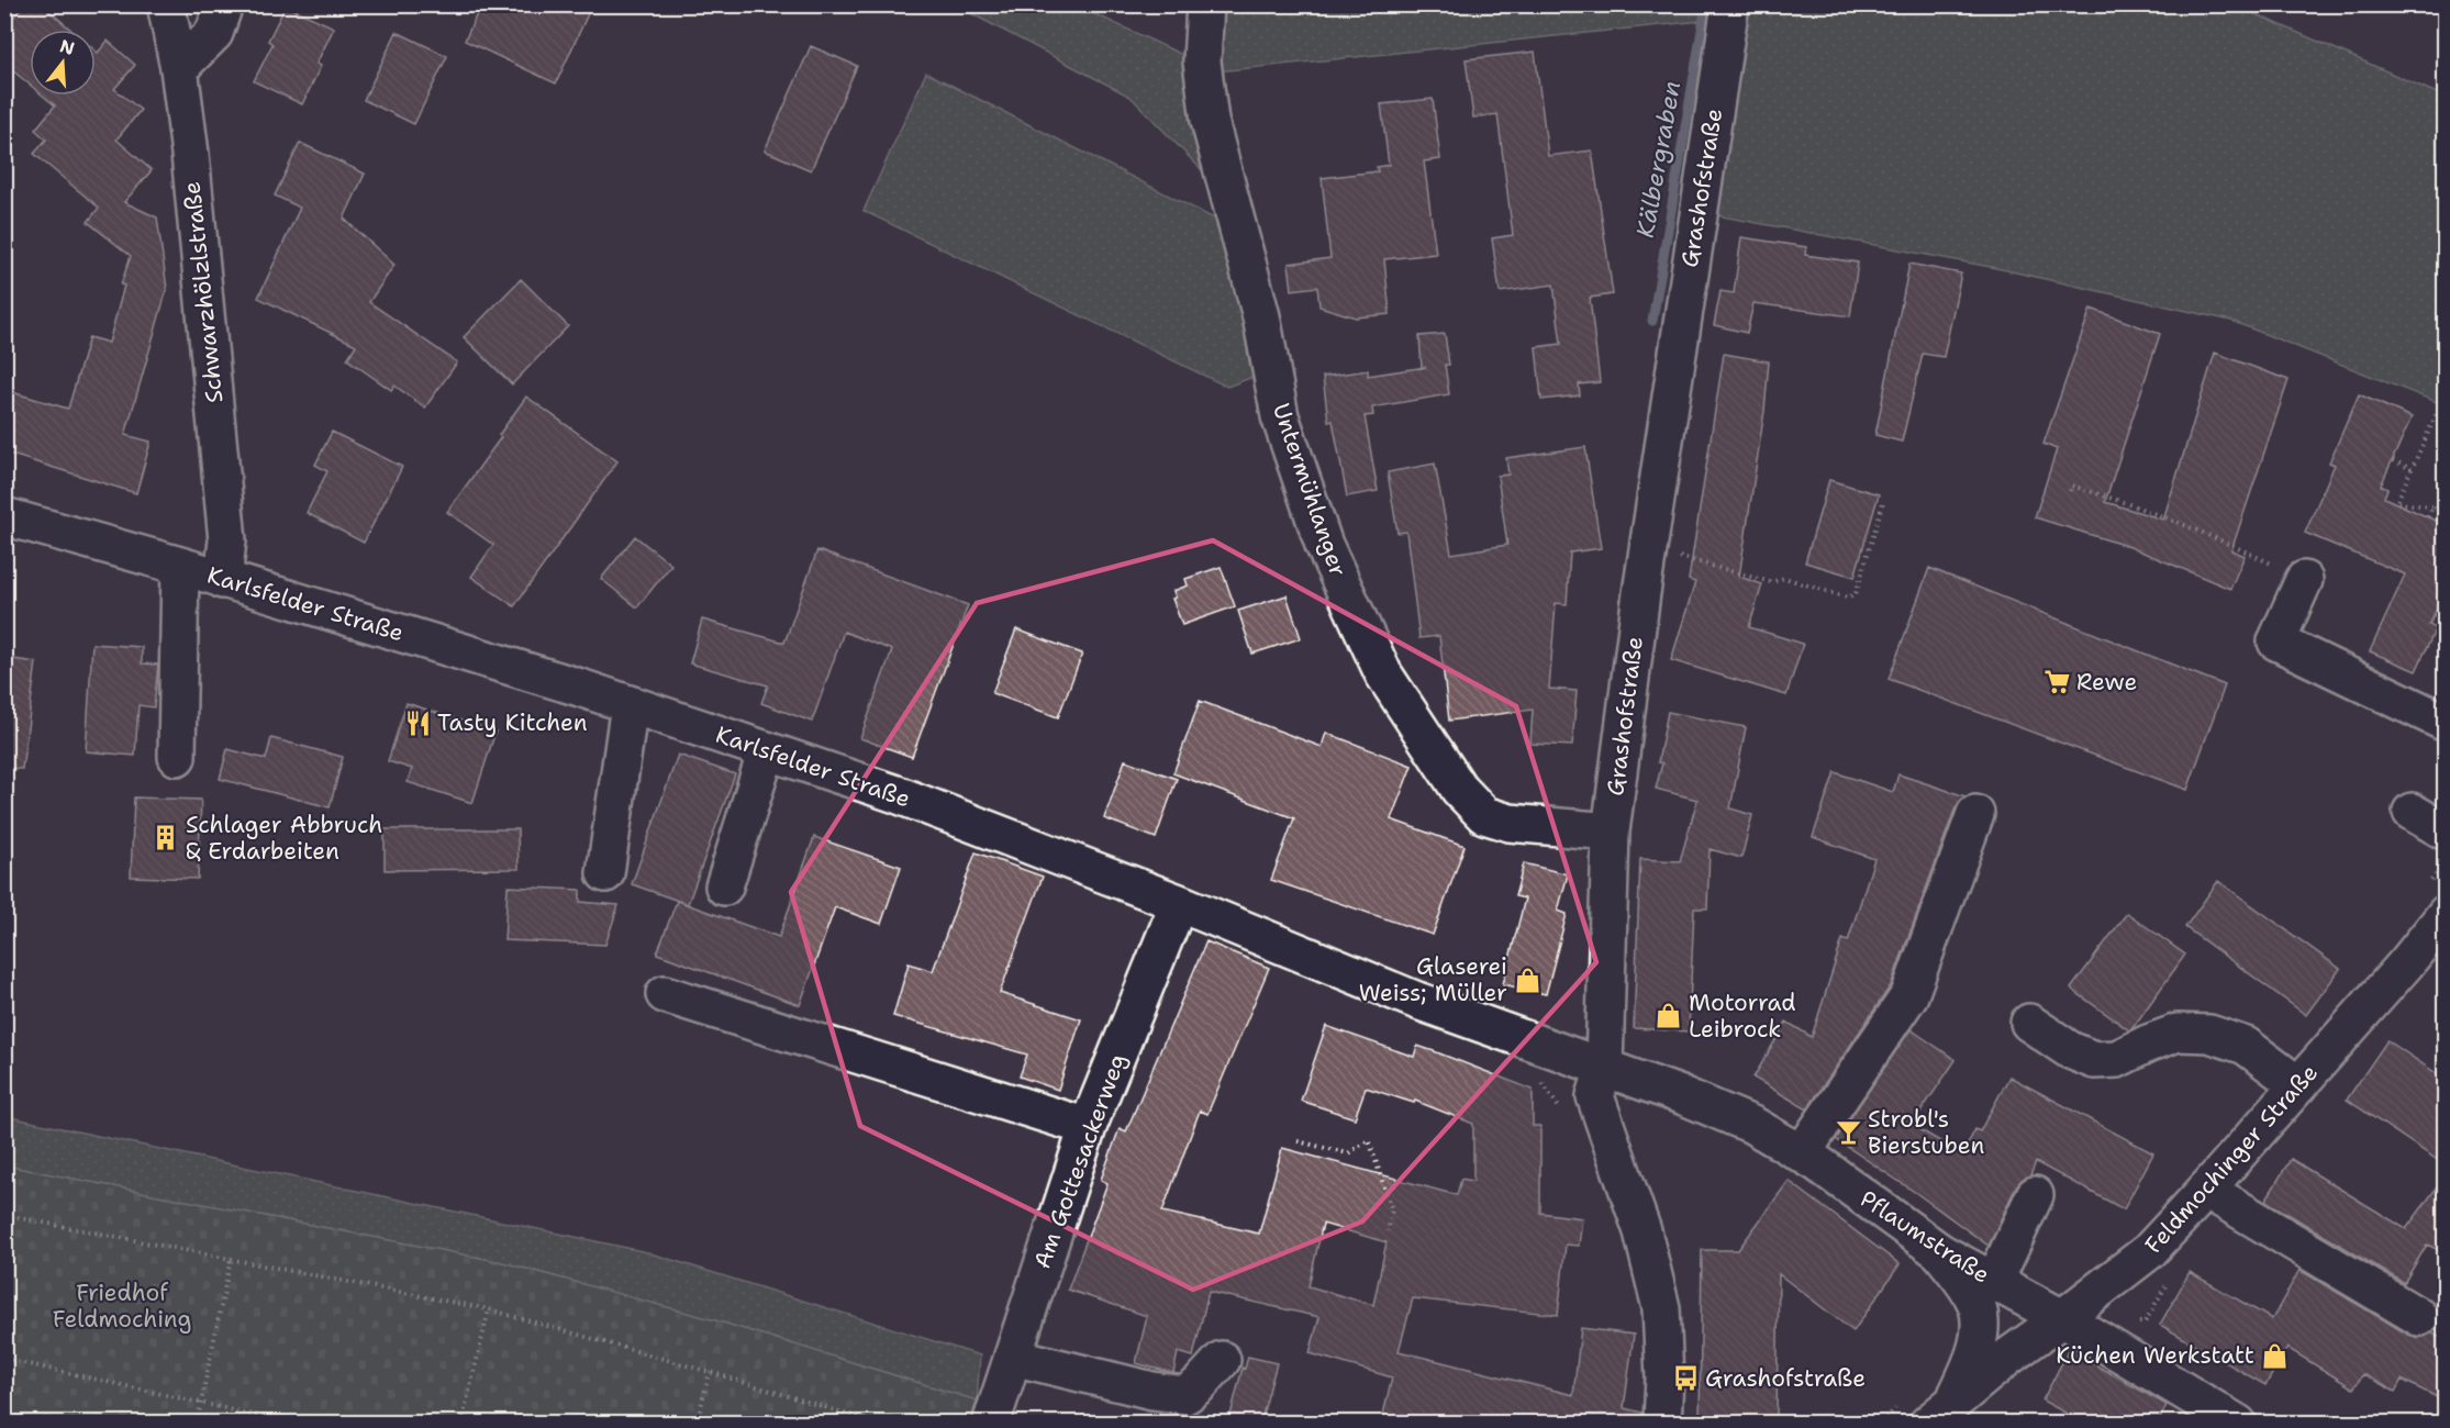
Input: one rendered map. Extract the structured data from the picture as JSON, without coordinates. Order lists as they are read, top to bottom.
{
  "streets": {
    "street": [
      "Grashofstraße",
      "Schwarzhölzlstraße",
      "Untermühlanger",
      "Karlsfelder Straße",
      "Feldmochinger Straße",
      "Am Gottesackerweg",
      "Pflaumstraße"
    ]
  },
  "crossings": [
    ["Grashofstraße", "Untermühlanger"],
    ["Grashofstraße", "Karlsfelder Straße"],
    ["Grashofstraße", "Pflaumstraße"],
    ["Schwarzhölzlstraße", "Karlsfelder Straße"],
    ["Karlsfelder Straße", "Am Gottesackerweg"],
    ["Karlsfelder Straße", "Pflaumstraße"],
    ["Feldmochinger Straße", "Pflaumstraße"]
  ],
  "water": ["Kälbergraben"],
  "parks": ["Friedhof Feldmoching"],
  "places": {
    "supermarket": ["Rewe"],
    "restaurant": ["Tasty Kitchen"],
    "building": ["Schlager Abbruch & Erdarbeiten"],
    "shop": ["Glaserei Weiss; Müller", "Motorrad Leibrock", "Küchen Werkstatt"],
    "bar": ["Strobl's Bierstuben"],
    "bus stop": ["Grashofstraße"]
  },
  "north": "top"
}
